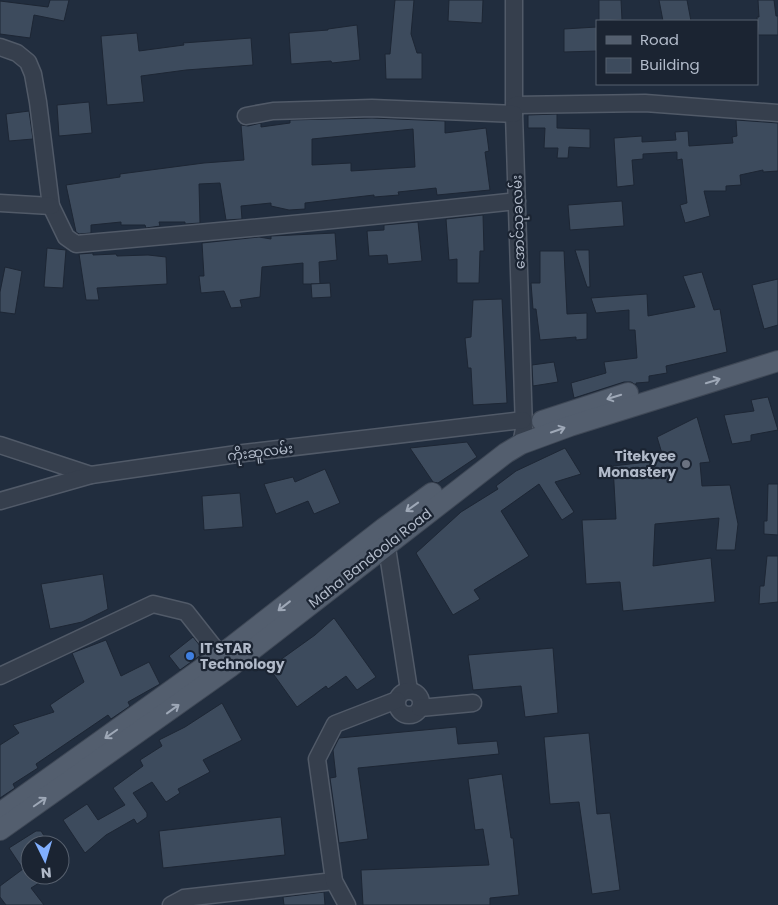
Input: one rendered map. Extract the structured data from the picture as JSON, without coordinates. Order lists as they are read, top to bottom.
{
  "streets": {
    "main road": ["Maha Bandoola Road"],
    "street": ["အောင်သုခလမ်း", "ကိုးဆူလမ်း"]
  },
  "crossings": [
    ["အောင်သုခလမ်း", "ကိုးဆူလမ်း"],
    ["အောင်သုခလမ်း", "Maha Bandoola Road"],
    ["ကိုးဆူလမ်း", "Maha Bandoola Road"]
  ],
  "places": ["Titekyee Monastery", "IT STAR Technology"],
  "legend": ["Road", "Building"],
  "north": "bottom"
}
